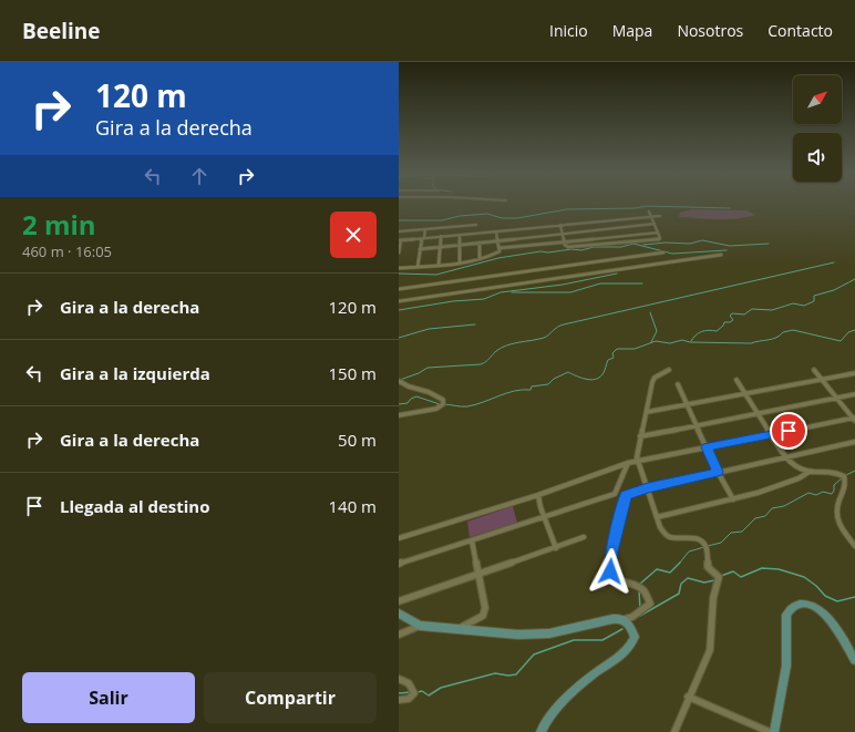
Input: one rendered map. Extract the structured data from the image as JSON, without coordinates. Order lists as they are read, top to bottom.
{
  "north": "top right",
  "page": {
    "header": "Beeline",
    "nav": [
      "Inicio",
      "Mapa",
      "Nosotros",
      "Contacto"
    ],
    "turn": ["120 m", "Gira a la derecha"],
    "heading": ["2 min", "460 m · 16:05"],
    "list": [
      {
        "name": "Gira a la derecha",
        "value": "120 m"
      },
      {
        "name": "Gira a la izquierda",
        "value": "150 m"
      },
      {
        "name": "Gira a la derecha",
        "value": "50 m"
      },
      {
        "name": "Llegada al destino",
        "value": "140 m"
      }
    ],
    "buttons": ["Salir", "Compartir"]
  }
}
